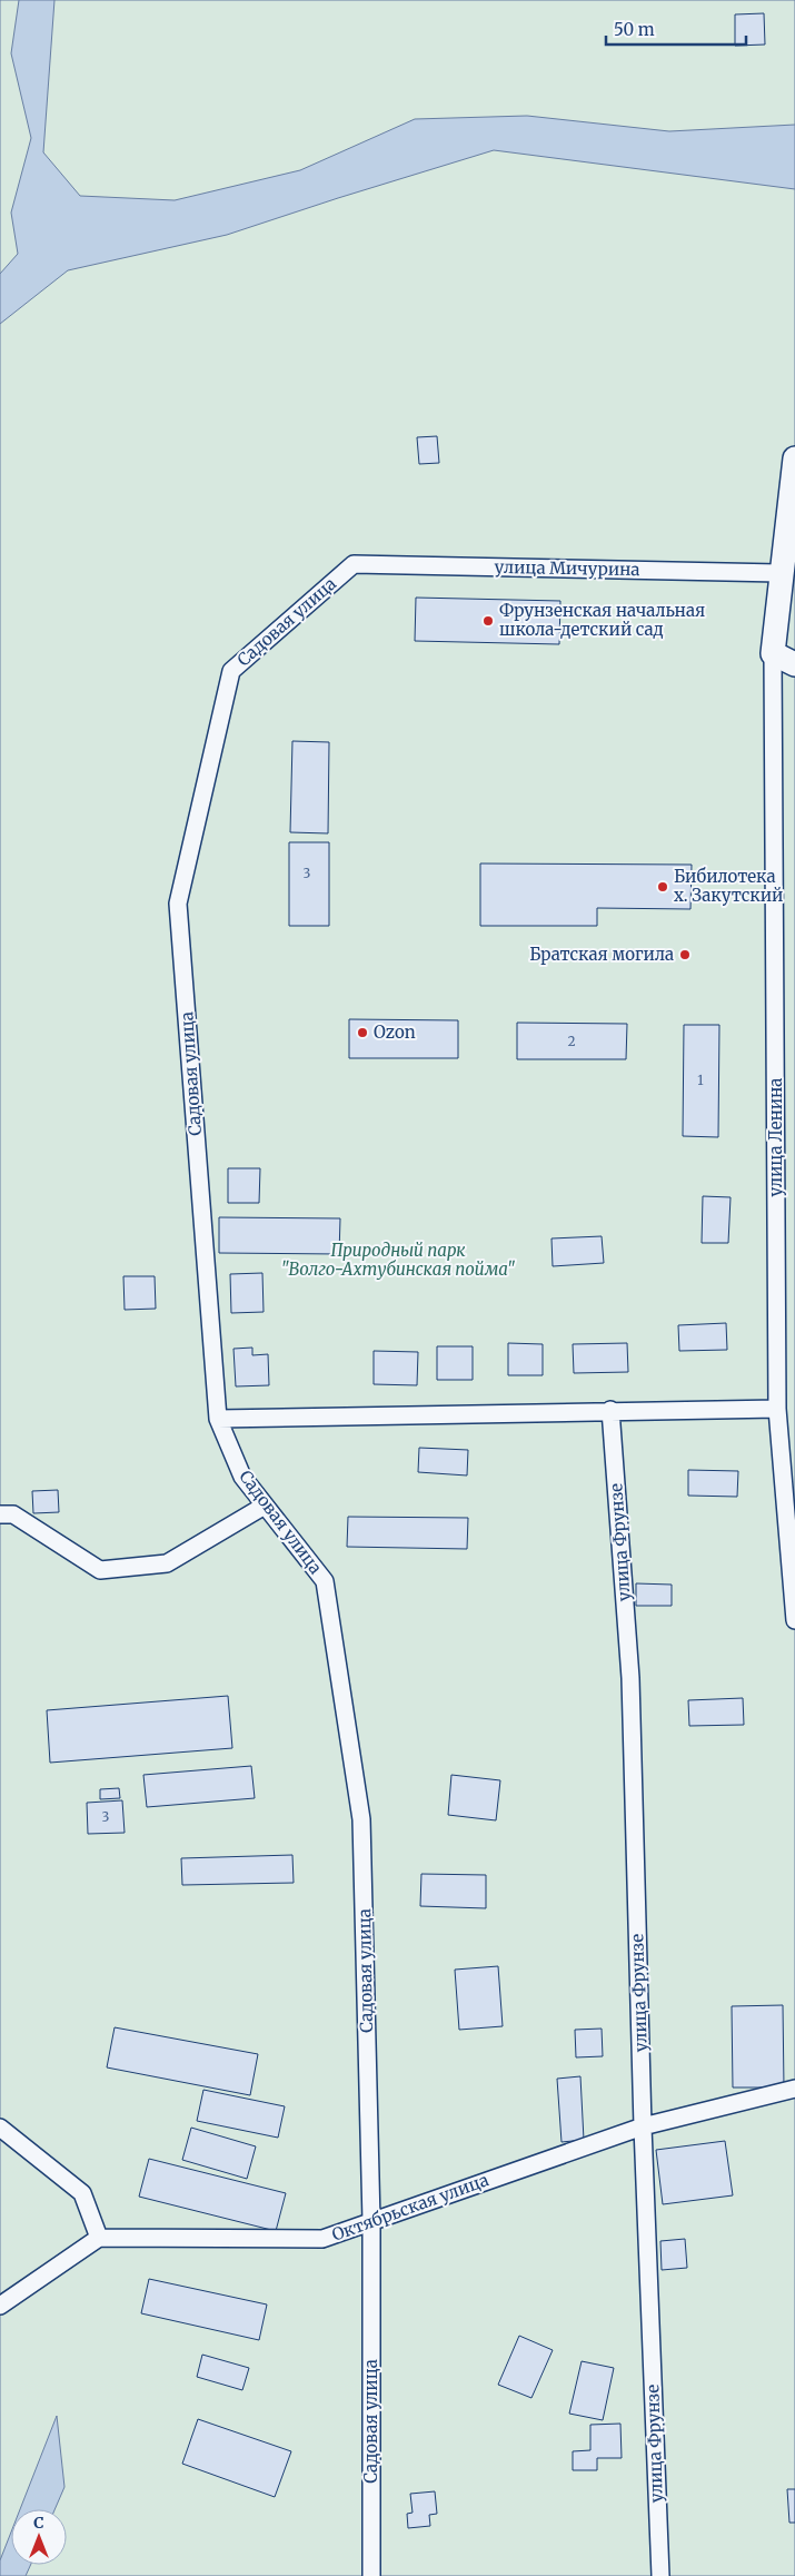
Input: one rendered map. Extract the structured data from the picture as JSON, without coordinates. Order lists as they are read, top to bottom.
{
  "streets": {
    "street": [
      "улица Мичурина",
      "Садовая улица",
      "улица Ленина",
      "улица Фрунзе",
      "Октябрьская улица"
    ]
  },
  "crossings": [
    ["улица Мичурина", "Садовая улица"],
    ["Садовая улица", "Октябрьская улица"],
    ["улица Фрунзе", "Октябрьская улица"]
  ],
  "parks": ["Природный парк \"Волго-Ахтубинская пойма\""],
  "places": [
    "Фрунзенская начальная школа-детский сад",
    "Бибилотека х. Закутский",
    "Братская могила",
    "Ozon"
  ],
  "house_numbers": [
    "3",
    "2",
    "1",
    "3"
  ],
  "scale_bar": "50 m",
  "north": "top"
}
